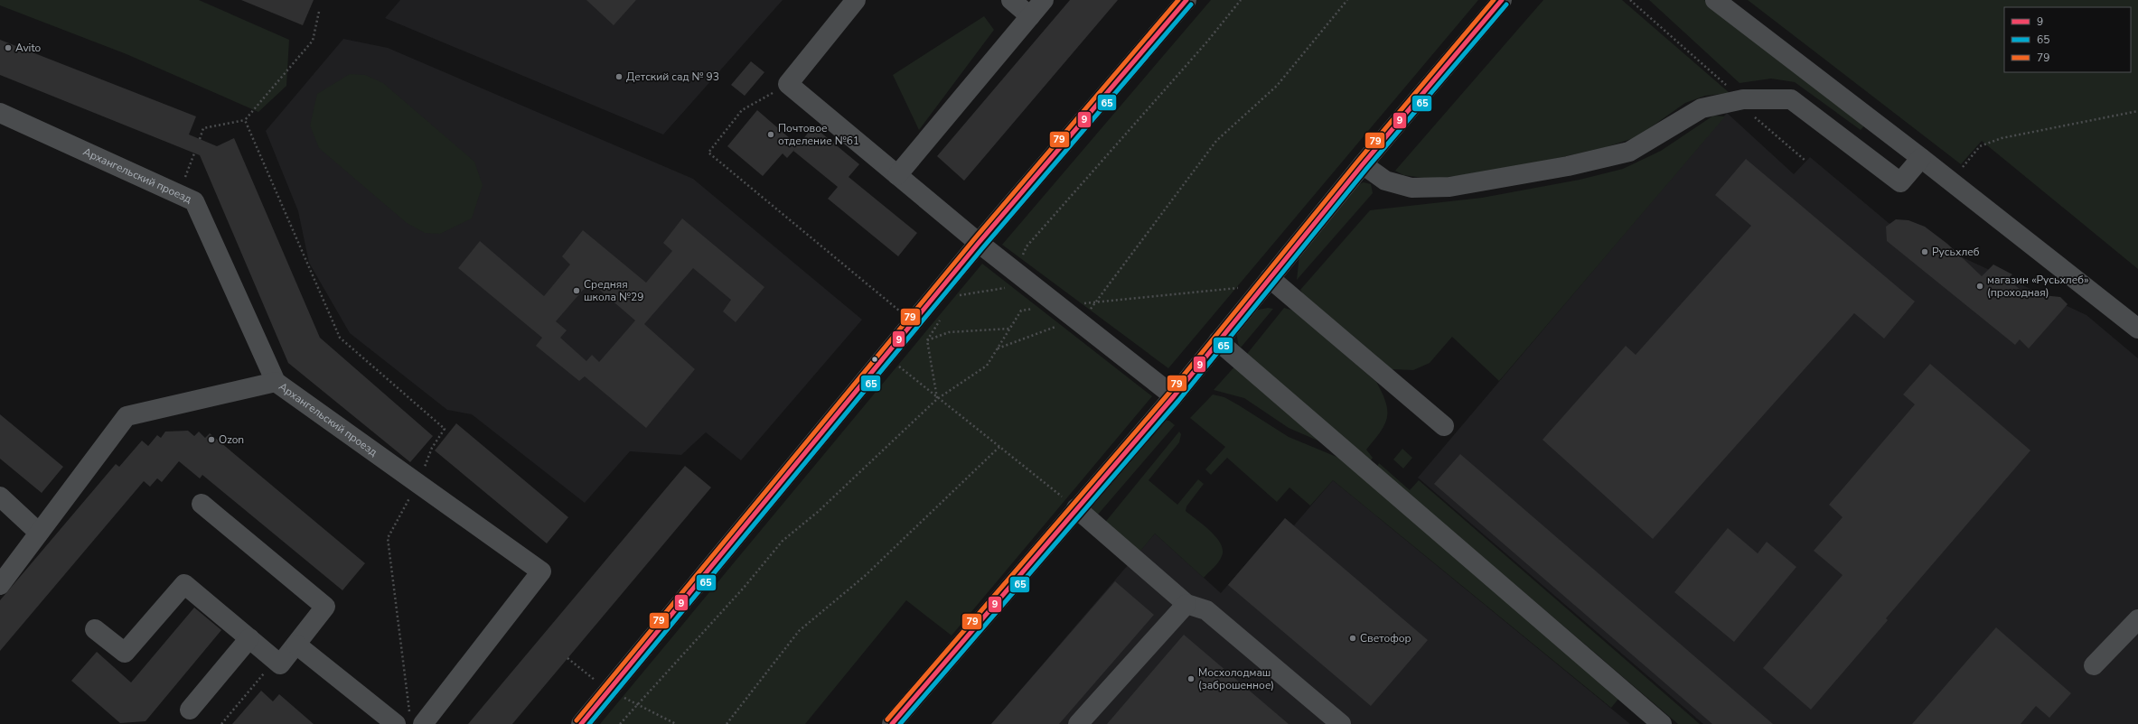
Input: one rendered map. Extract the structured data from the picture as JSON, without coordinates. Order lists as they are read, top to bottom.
{
  "streets": {
    "street": ["Архангельский проезд"]
  },
  "places": [
    "Avito",
    "Детский сад № 93",
    "Почтовое отделение №61",
    "Русьхлеб",
    "магазин «Русьхлеб» (проходная)",
    "Средняя школа №29",
    "Ozon",
    "Светофор",
    "Мосхолодмаш (заброшенное)"
  ],
  "lines": ["transit line 9", "transit line 79", "transit line 65"],
  "legend": ["9", "65", "79"]
}
